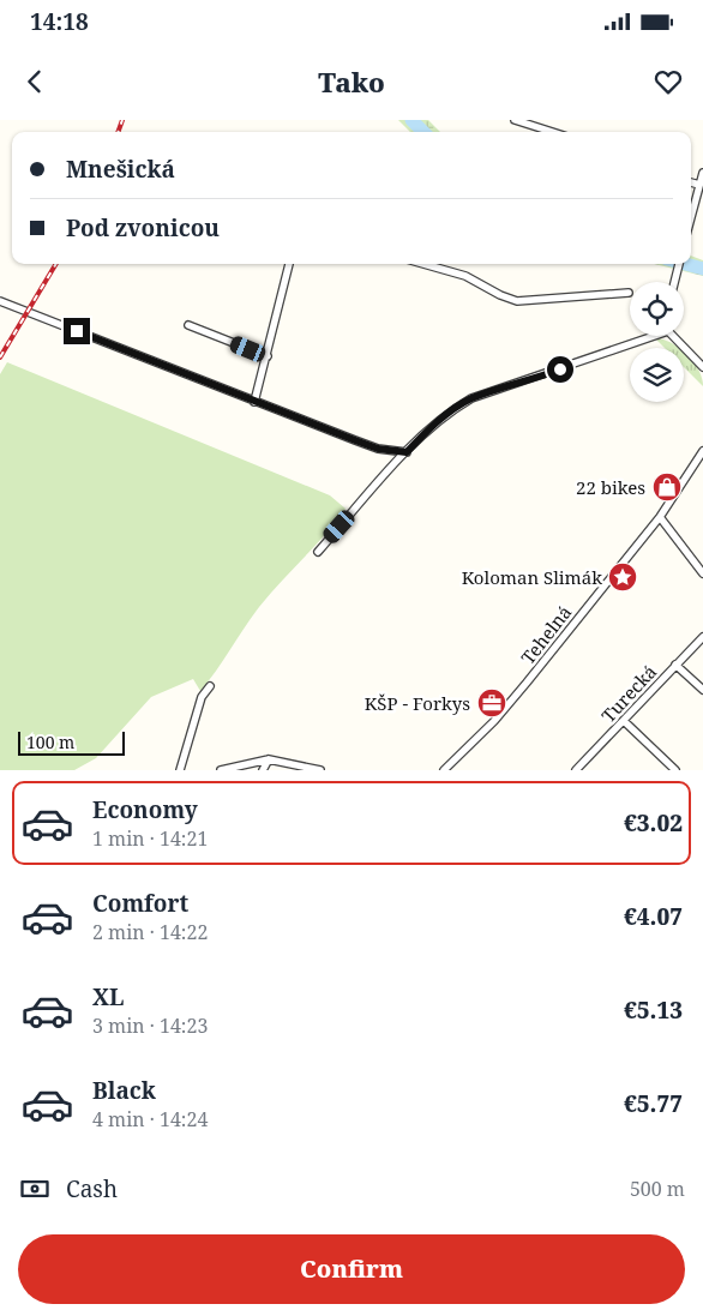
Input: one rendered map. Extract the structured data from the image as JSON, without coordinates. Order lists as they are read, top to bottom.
{
  "streets": {
    "street": ["Tehelná", "Turecká"]
  },
  "places": {
    "shop": ["22 bikes"],
    "place": ["Koloman Slimák"],
    "office": ["KŠP - Forkys"]
  },
  "scale_bar": "100 m",
  "page": {
    "status": "14:18",
    "header": "Tako",
    "banner": ["Mnešická", "Pod zvonicou"],
    "scale": "100 m",
    "list": [
      {
        "name": "Economy",
        "note": "1 min · 14:21",
        "value": "€3.02"
      },
      {
        "name": "Comfort",
        "note": "2 min · 14:22",
        "value": "€4.07"
      },
      {
        "name": "XL",
        "note": "3 min · 14:23",
        "value": "€5.13"
      },
      {
        "name": "Black",
        "note": "4 min · 14:24",
        "value": "€5.77"
      }
    ],
    "pay": ["Cash", "500 m"],
    "buttons": "Confirm"
  }
}
